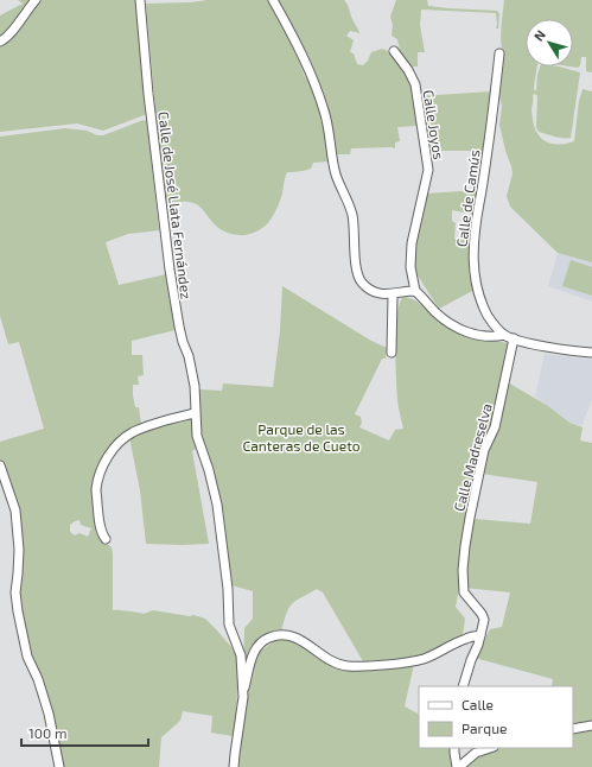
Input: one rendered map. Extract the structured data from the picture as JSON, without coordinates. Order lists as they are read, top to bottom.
{
  "streets": {
    "street": [
      "Calle Joyos",
      "Calle de Camús",
      "Calle de José Llata Fernández",
      "Calle Madreselva"
    ]
  },
  "crossings": [
    ["Calle de Camús", "Calle Madreselva"]
  ],
  "parks": ["Parque de las Canteras de Cueto"],
  "legend": ["Calle", "Parque"],
  "scale_bar": "100 m",
  "north": "top left"
}
